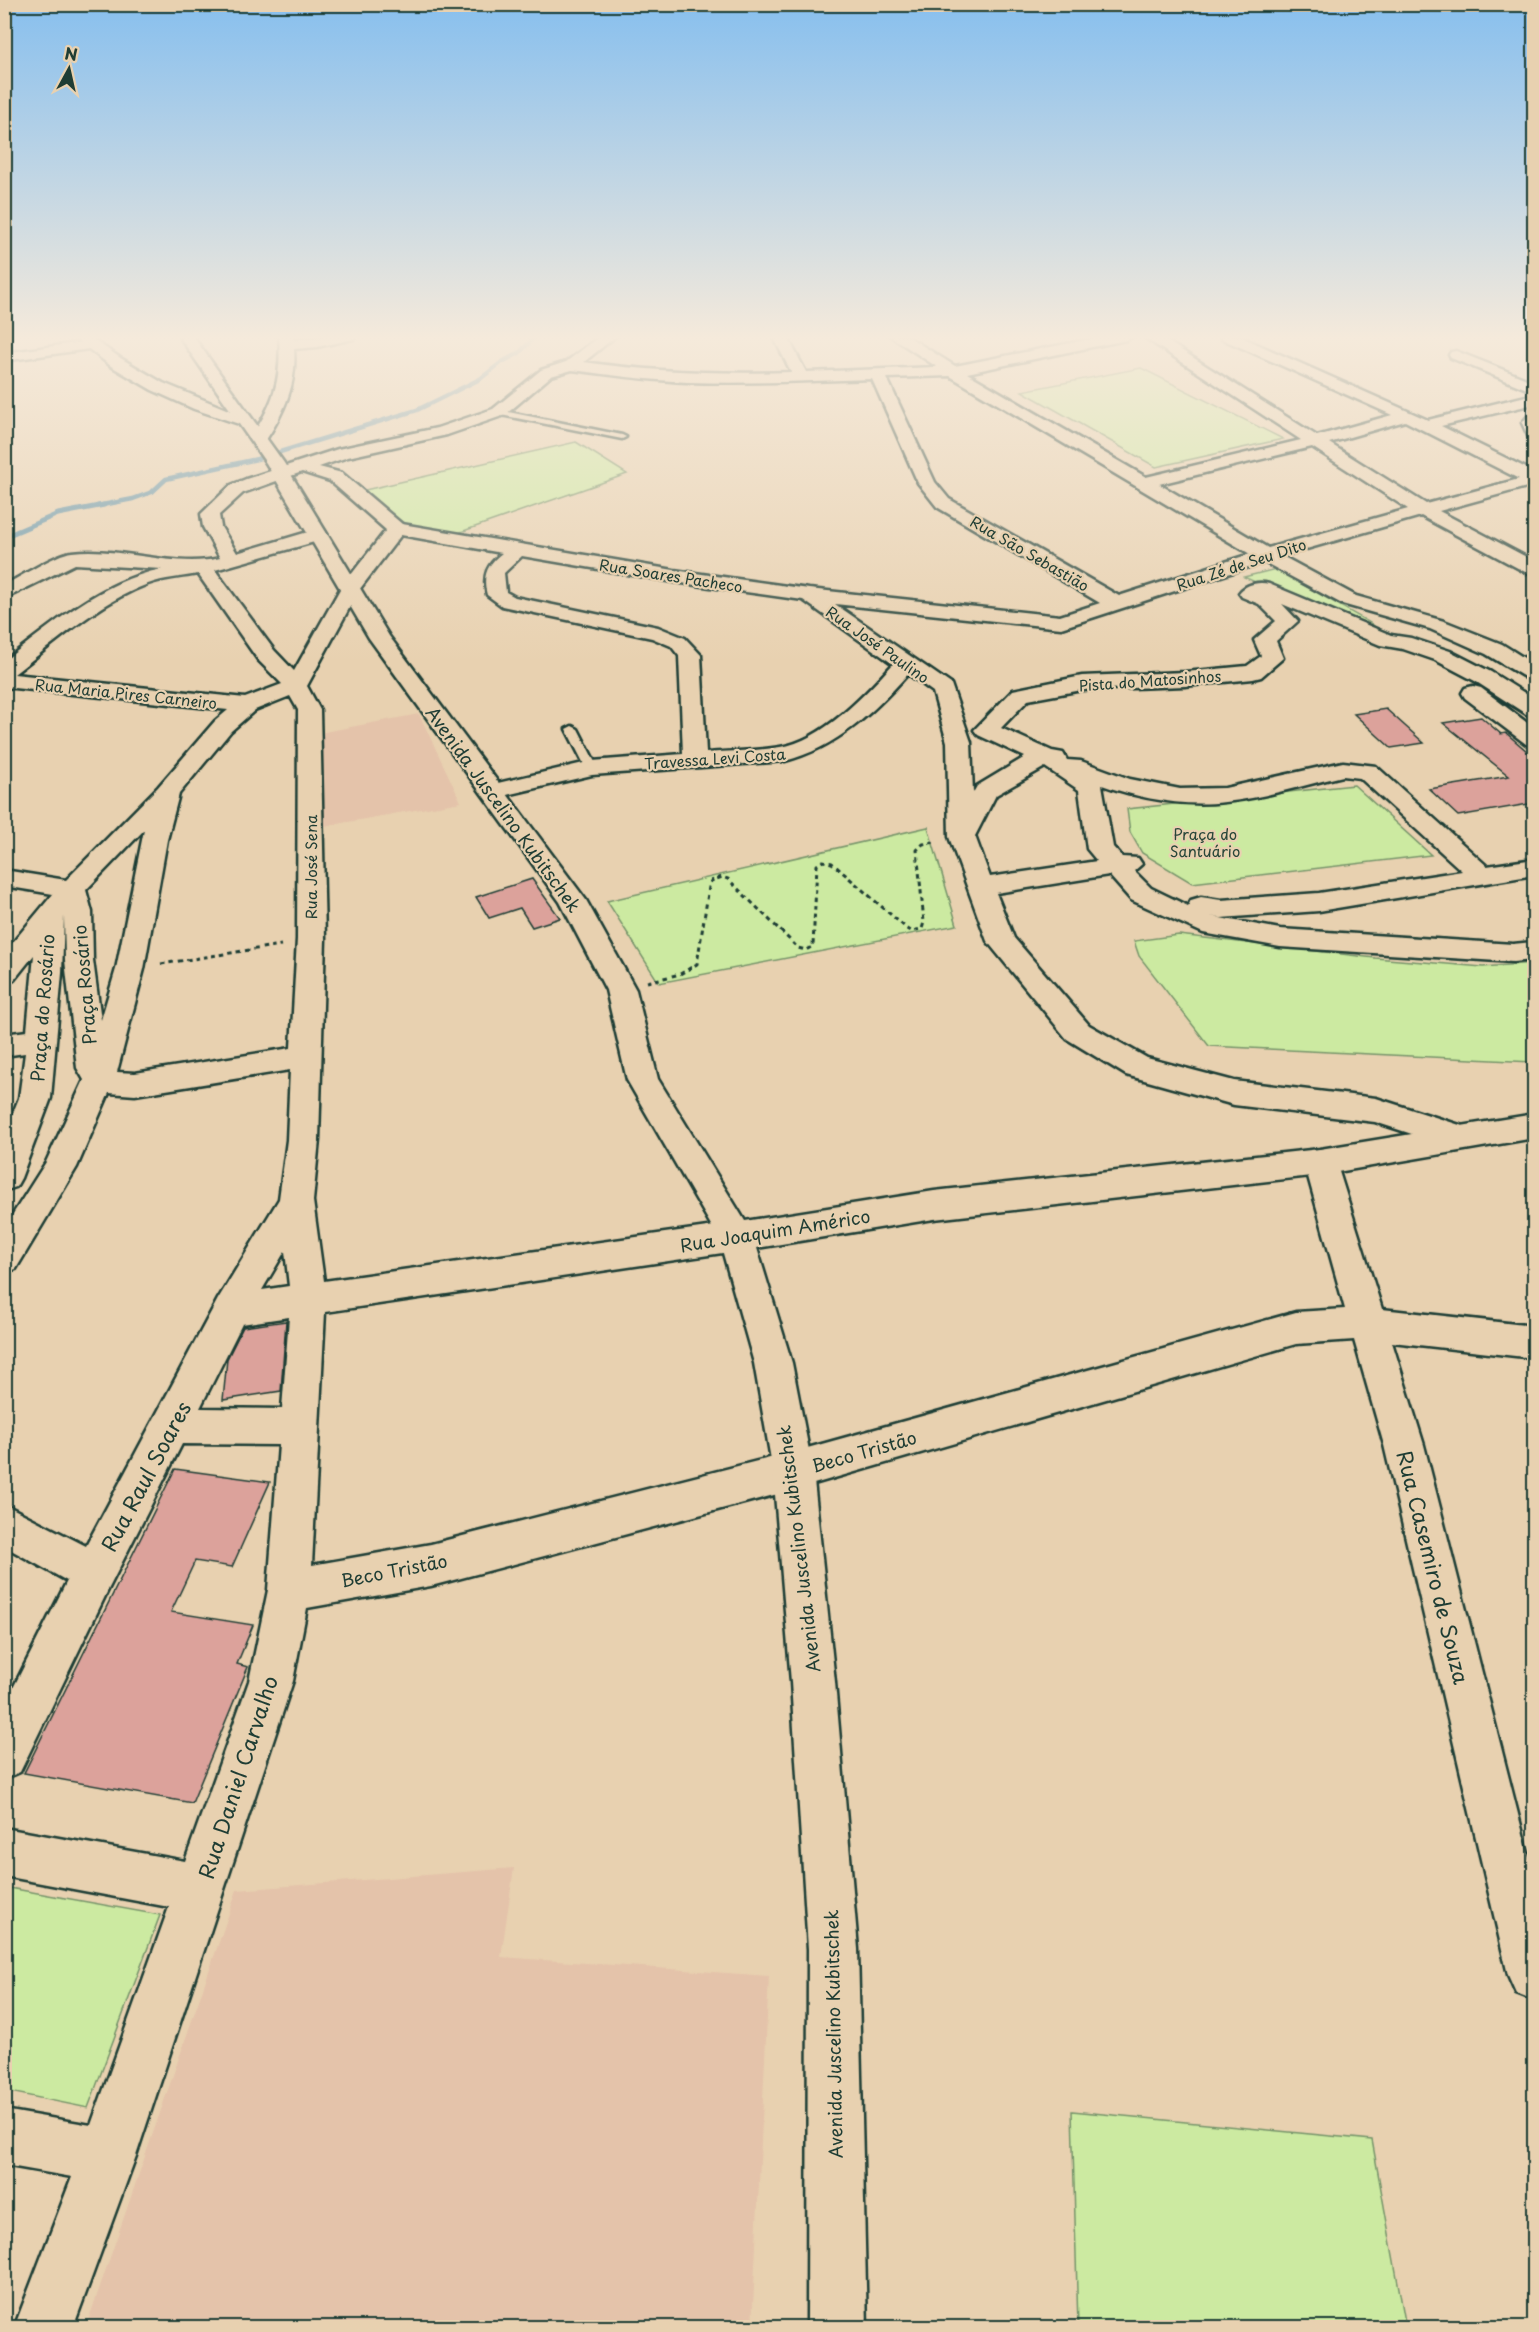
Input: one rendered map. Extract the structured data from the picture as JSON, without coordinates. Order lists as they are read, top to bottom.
{
  "streets": {
    "street": [
      "Rua São Sebastião",
      "Rua Zé de Seu Dito",
      "Rua Soares Pacheco",
      "Rua José Paulino",
      "Pista do Matosinhos",
      "Rua Maria Pires Carneiro",
      "Travessa Levi Costa",
      "Avenida Juscelino Kubitschek",
      "Rua José Sena",
      "Praça Rosário",
      "Praça do Rosário",
      "Rua Joaquim Américo",
      "Beco Tristão",
      "Rua Raul Soares",
      "Rua Casemiro de Souza",
      "Rua Daniel Carvalho"
    ]
  },
  "crossings": [
    ["Rua São Sebastião", "Rua Zé de Seu Dito"],
    ["Rua Zé de Seu Dito", "Rua Soares Pacheco"],
    ["Rua Soares Pacheco", "Rua José Paulino"],
    ["Rua José Paulino", "Travessa Levi Costa"],
    ["Travessa Levi Costa", "Avenida Juscelino Kubitschek"],
    ["Avenida Juscelino Kubitschek", "Rua Joaquim Américo"],
    ["Avenida Juscelino Kubitschek", "Beco Tristão"],
    ["Rua José Sena", "Rua Raul Soares"],
    ["Rua José Sena", "Rua Daniel Carvalho"],
    ["Rua Joaquim Américo", "Rua Raul Soares"],
    ["Rua Joaquim Américo", "Rua Casemiro de Souza"],
    ["Rua Joaquim Américo", "Rua Daniel Carvalho"],
    ["Beco Tristão", "Rua Casemiro de Souza"],
    ["Beco Tristão", "Rua Daniel Carvalho"],
    ["Rua Raul Soares", "Rua Daniel Carvalho"]
  ],
  "parks": ["Praça do Santuário"],
  "north": "top"
}
